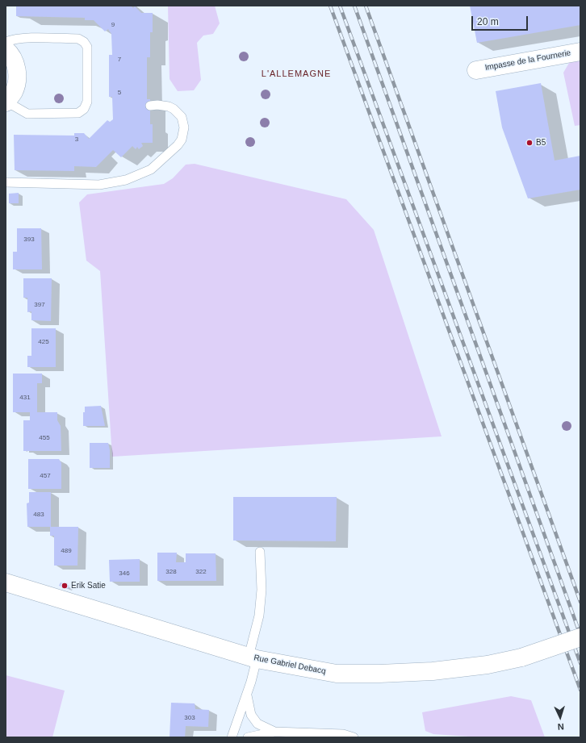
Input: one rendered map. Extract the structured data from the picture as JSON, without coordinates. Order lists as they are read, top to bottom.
{
  "streets": {
    "street": ["Impasse de la Fournerie", "Rue Gabriel Debacq"]
  },
  "districts": ["L'ALLEMAGNE"],
  "places": ["B5", "Erik Satie"],
  "house_numbers": [
    "9",
    "7",
    "5",
    "3",
    "393",
    "397",
    "425",
    "431",
    "455",
    "457",
    "483",
    "489",
    "328",
    "322",
    "346",
    "303"
  ],
  "scale_bar": "20 m",
  "north": "bottom"
}
